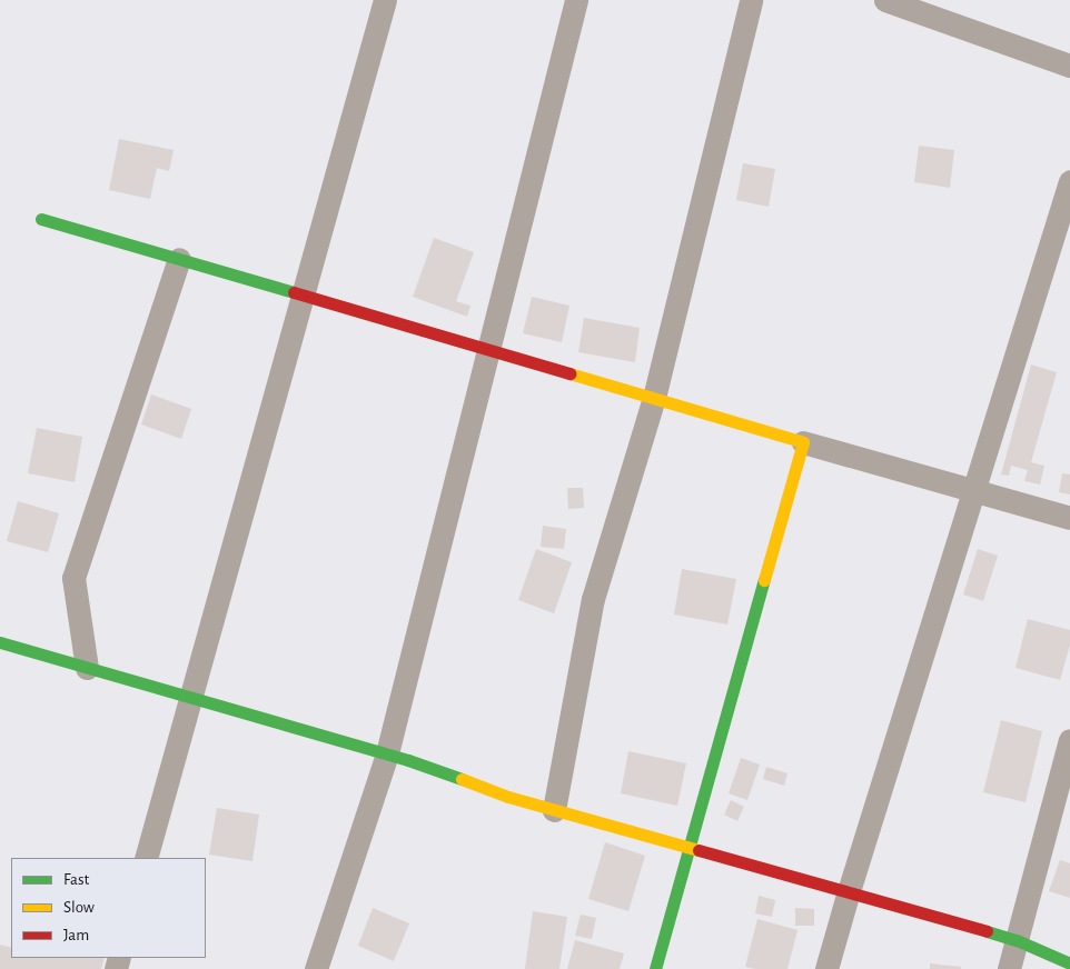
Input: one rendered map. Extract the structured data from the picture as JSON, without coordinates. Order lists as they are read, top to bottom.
{
  "legend": ["Fast", "Slow", "Jam"]
}
